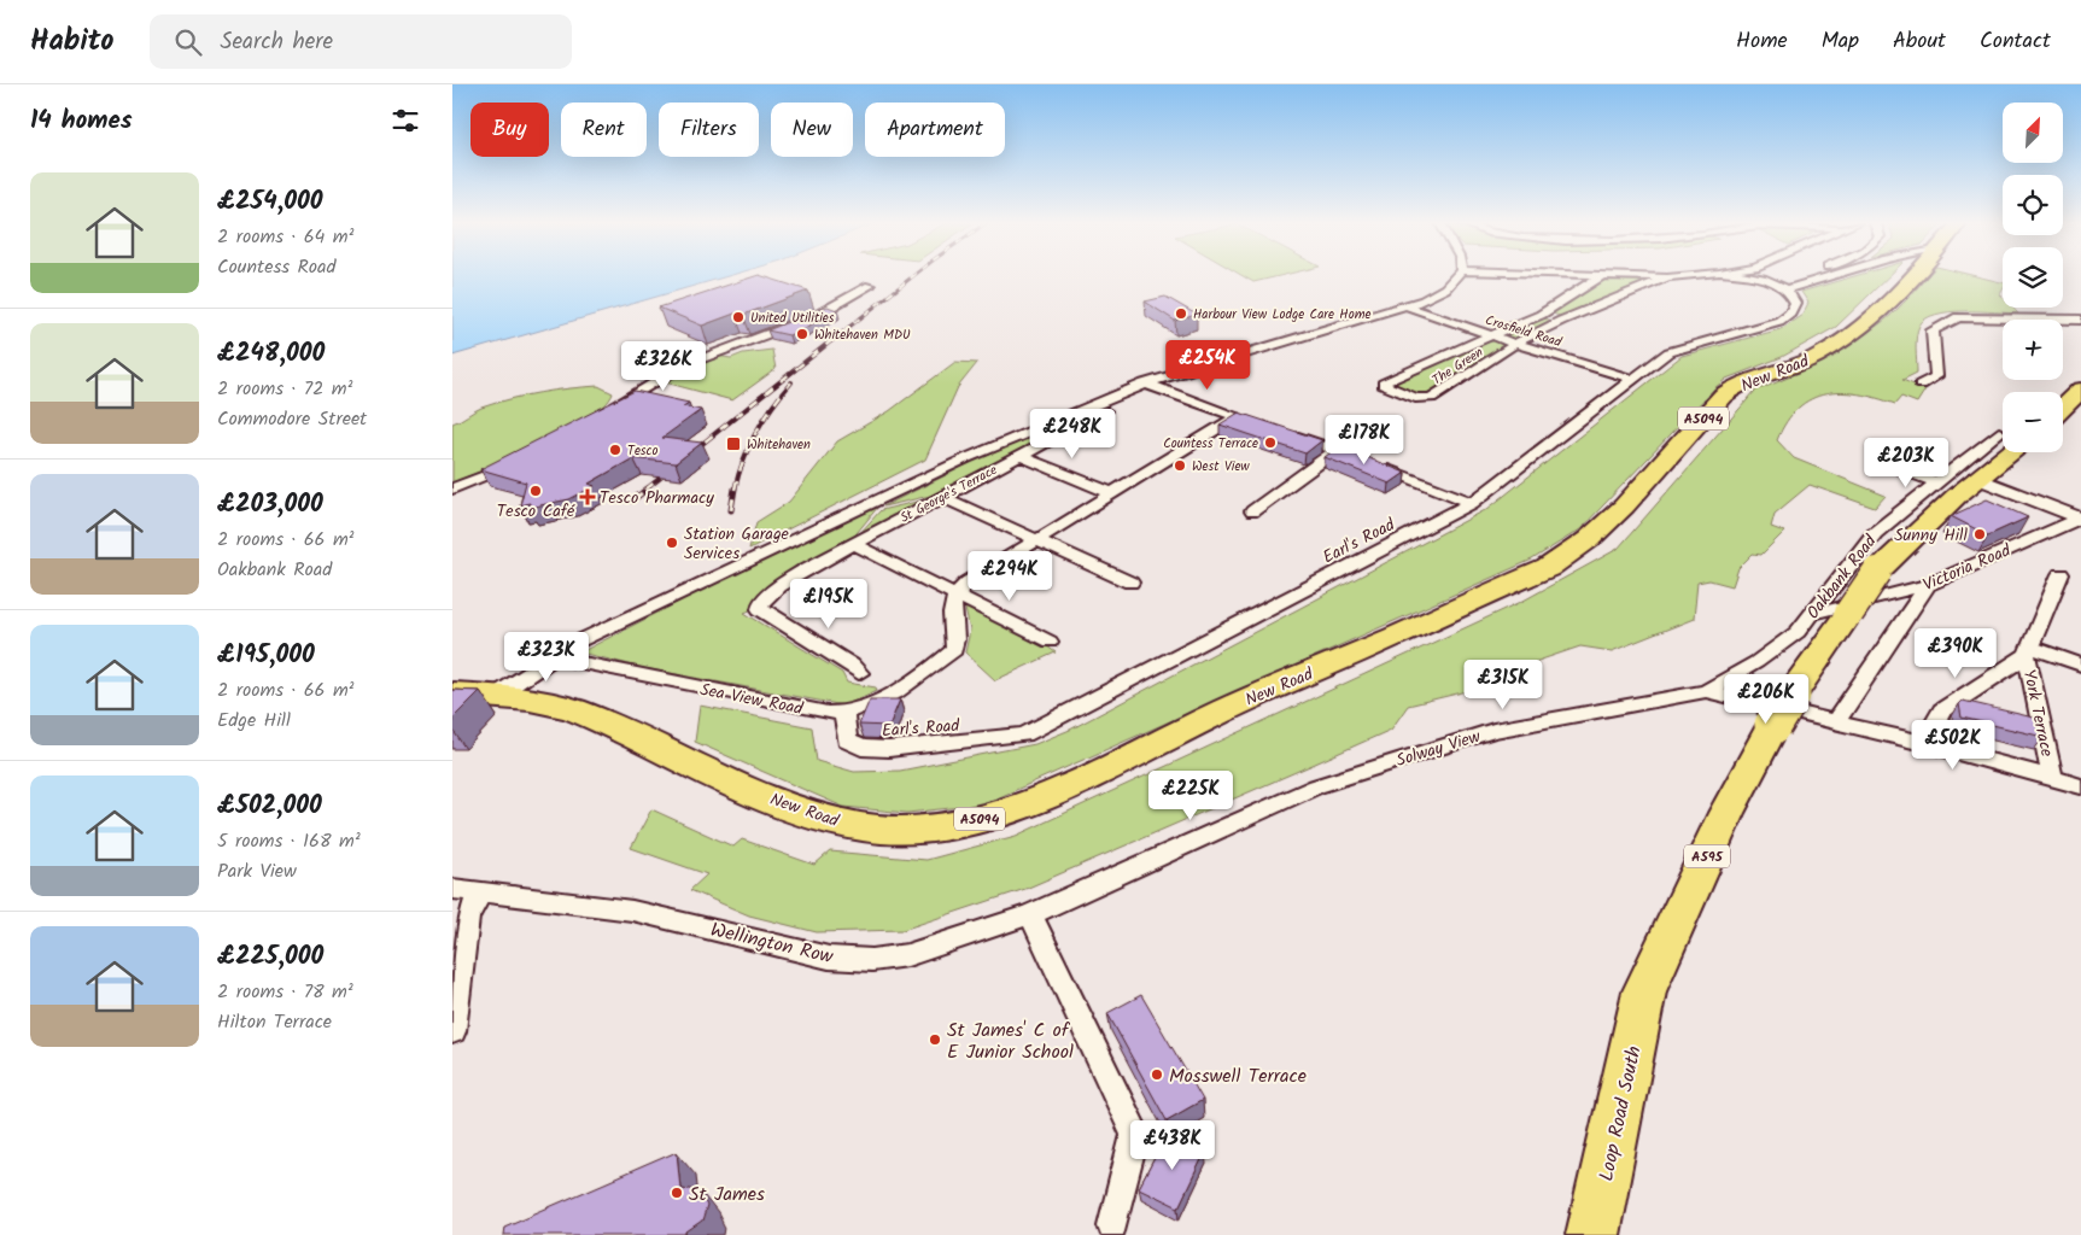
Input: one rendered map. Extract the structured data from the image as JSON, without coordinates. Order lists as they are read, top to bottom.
{
  "streets": {
    "highway": ["A595", "Loop Road South"],
    "main road": ["New Road", "A5094"],
    "street": [
      "Crosfield Road",
      "The Green",
      "St George's Terrace",
      "Earl's Road",
      "Victoria Road",
      "Oakbank Road",
      "Sea View Road",
      "York Terrace",
      "Solway View",
      "Wellington Row"
    ]
  },
  "crossings": [
    ["Crosfield Road", "The Green"],
    ["Crosfield Road", "Earl's Road"],
    ["New Road", "A5094"],
    ["Earl's Road", "Sea View Road"],
    ["Victoria Road", "Oakbank Road"],
    ["Oakbank Road", "Solway View"],
    ["Oakbank Road", "A595"],
    ["Oakbank Road", "Loop Road South"],
    ["Solway View", "Wellington Row"],
    ["A595", "Loop Road South"]
  ],
  "places": {
    "other": [
      "Harbour View Lodge Care Home",
      "United Utilities",
      "Whitehaven MDU",
      "Countess Terrace",
      "Tesco",
      "West View",
      "Tesco Café",
      "Sunny Hill",
      "Station Garage Services",
      "St James' C of E Junior School",
      "Mosswell Terrace",
      "St James"
    ],
    "transit": ["Whitehaven"],
    "health": ["Tesco Pharmacy"]
  },
  "north": "top right",
  "page": {
    "header": "Habito",
    "search": "Search here",
    "nav": [
      "Home",
      "Map",
      "About",
      "Contact"
    ],
    "heading": "14 homes",
    "map_buttons": ["+", "−"],
    "chip": [
      "Buy",
      "Rent",
      "Filters",
      "New",
      "Apartment"
    ],
    "list": [
      {
        "name": "£254,000",
        "note": "2 rooms · 64 m² · Countess Road"
      },
      {
        "name": "£248,000",
        "note": "2 rooms · 72 m² · Commodore Street"
      },
      {
        "name": "£203,000",
        "note": "2 rooms · 66 m² · Oakbank Road"
      },
      {
        "name": "£195,000",
        "note": "2 rooms · 66 m² · Edge Hill"
      },
      {
        "name": "£502,000",
        "note": "5 rooms · 168 m² · Park View"
      },
      {
        "name": "£225,000",
        "note": "2 rooms · 78 m² · Hilton Terrace"
      }
    ],
    "price": [
      "£254K",
      "£326K",
      "£248K",
      "£178K",
      "£203K",
      "£294K",
      "£195K",
      "£390K",
      "£323K",
      "£315K",
      "£206K",
      "£502K",
      "£225K",
      "£438K"
    ]
  }
}
